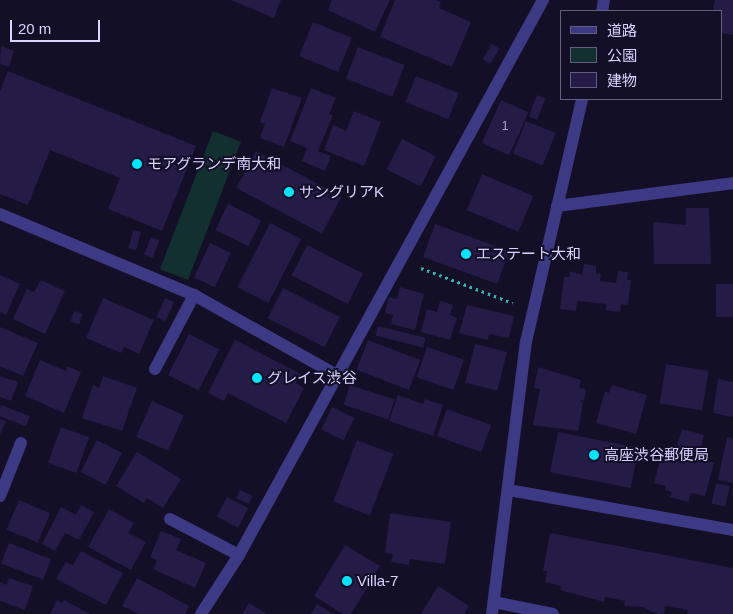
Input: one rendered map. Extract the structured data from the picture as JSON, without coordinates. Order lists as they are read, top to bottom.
{
  "places": [
    "モアグランデ南大和",
    "サングリアK",
    "エステート大和",
    "グレイス渋谷",
    "高座渋谷郵便局",
    "Villa-7"
  ],
  "house_numbers": ["1"],
  "legend": ["道路", "公園", "建物"],
  "scale_bar": "20 m"
}
